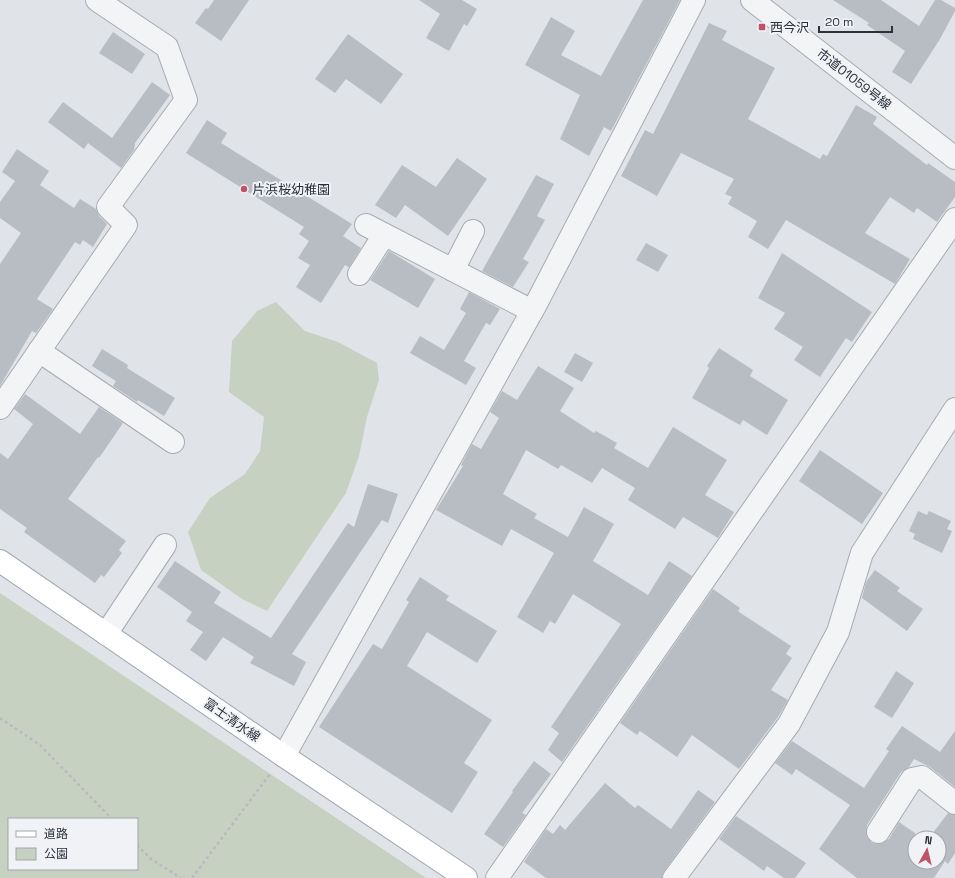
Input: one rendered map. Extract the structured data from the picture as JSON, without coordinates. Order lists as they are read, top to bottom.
{
  "streets": {
    "main road": ["富士清水線"],
    "street": ["市道01059号線"]
  },
  "places": {
    "transit": ["西今沢"],
    "other": ["片浜桜幼稚園"]
  },
  "legend": ["道路", "公園"],
  "scale_bar": "20 m",
  "north": "top"
}
